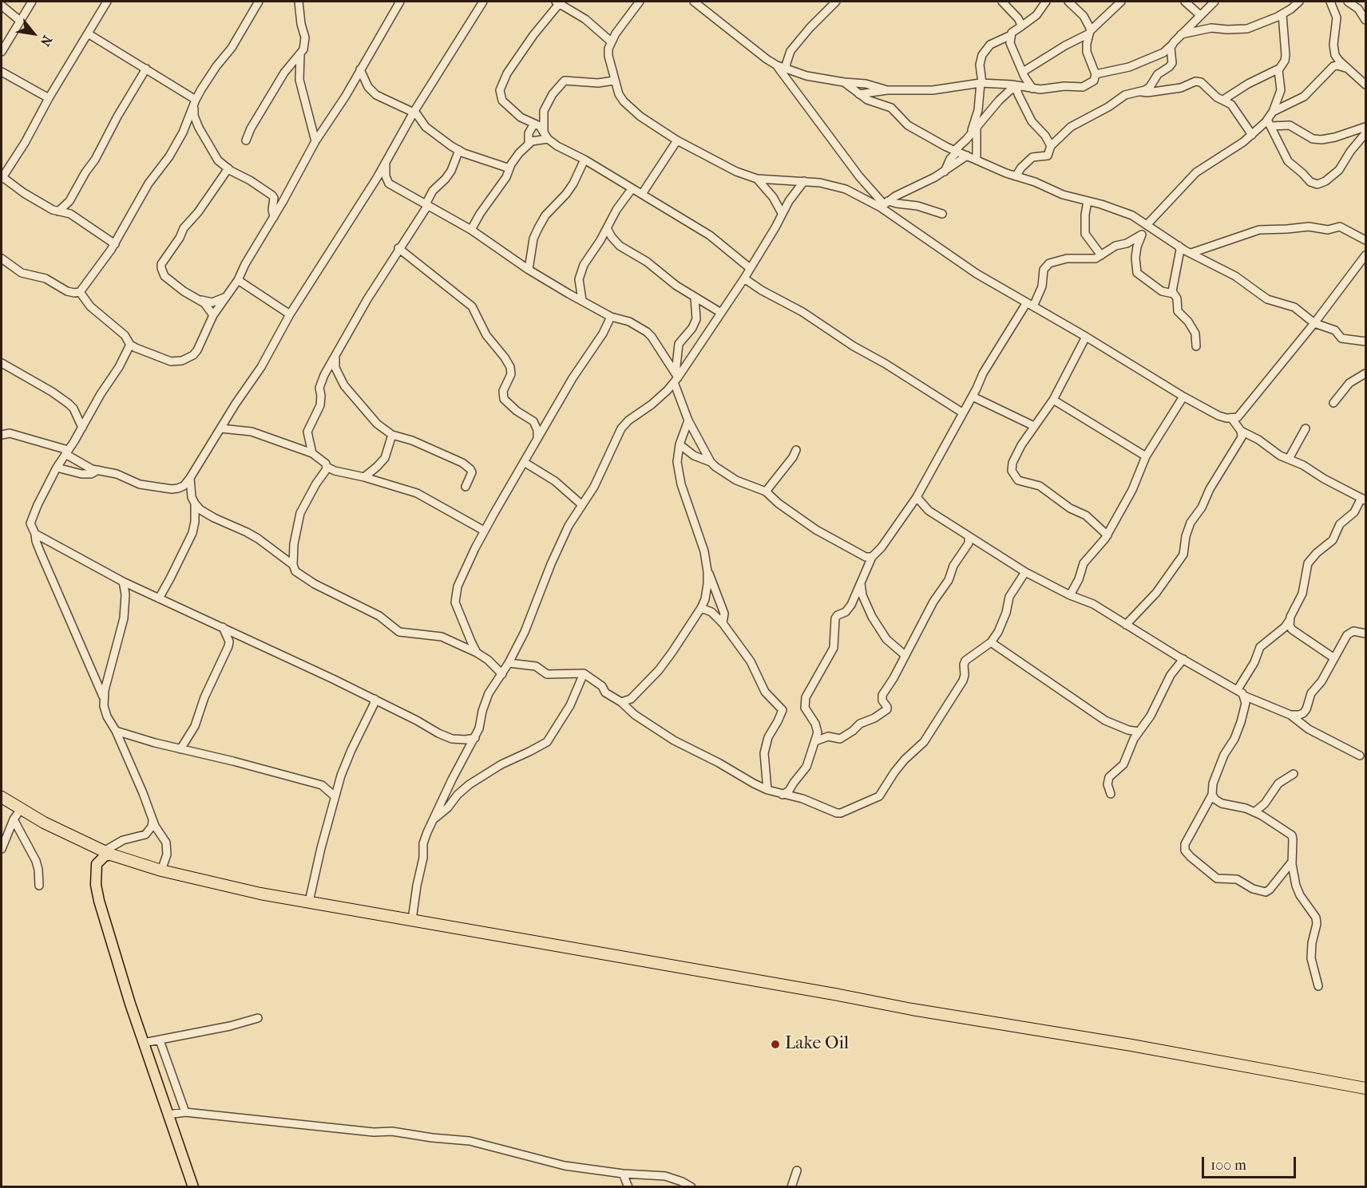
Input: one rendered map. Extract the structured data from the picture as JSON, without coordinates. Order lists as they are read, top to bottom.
{
  "places": ["Lake Oil"],
  "scale_bar": "100 m",
  "north": "bottom right"
}
